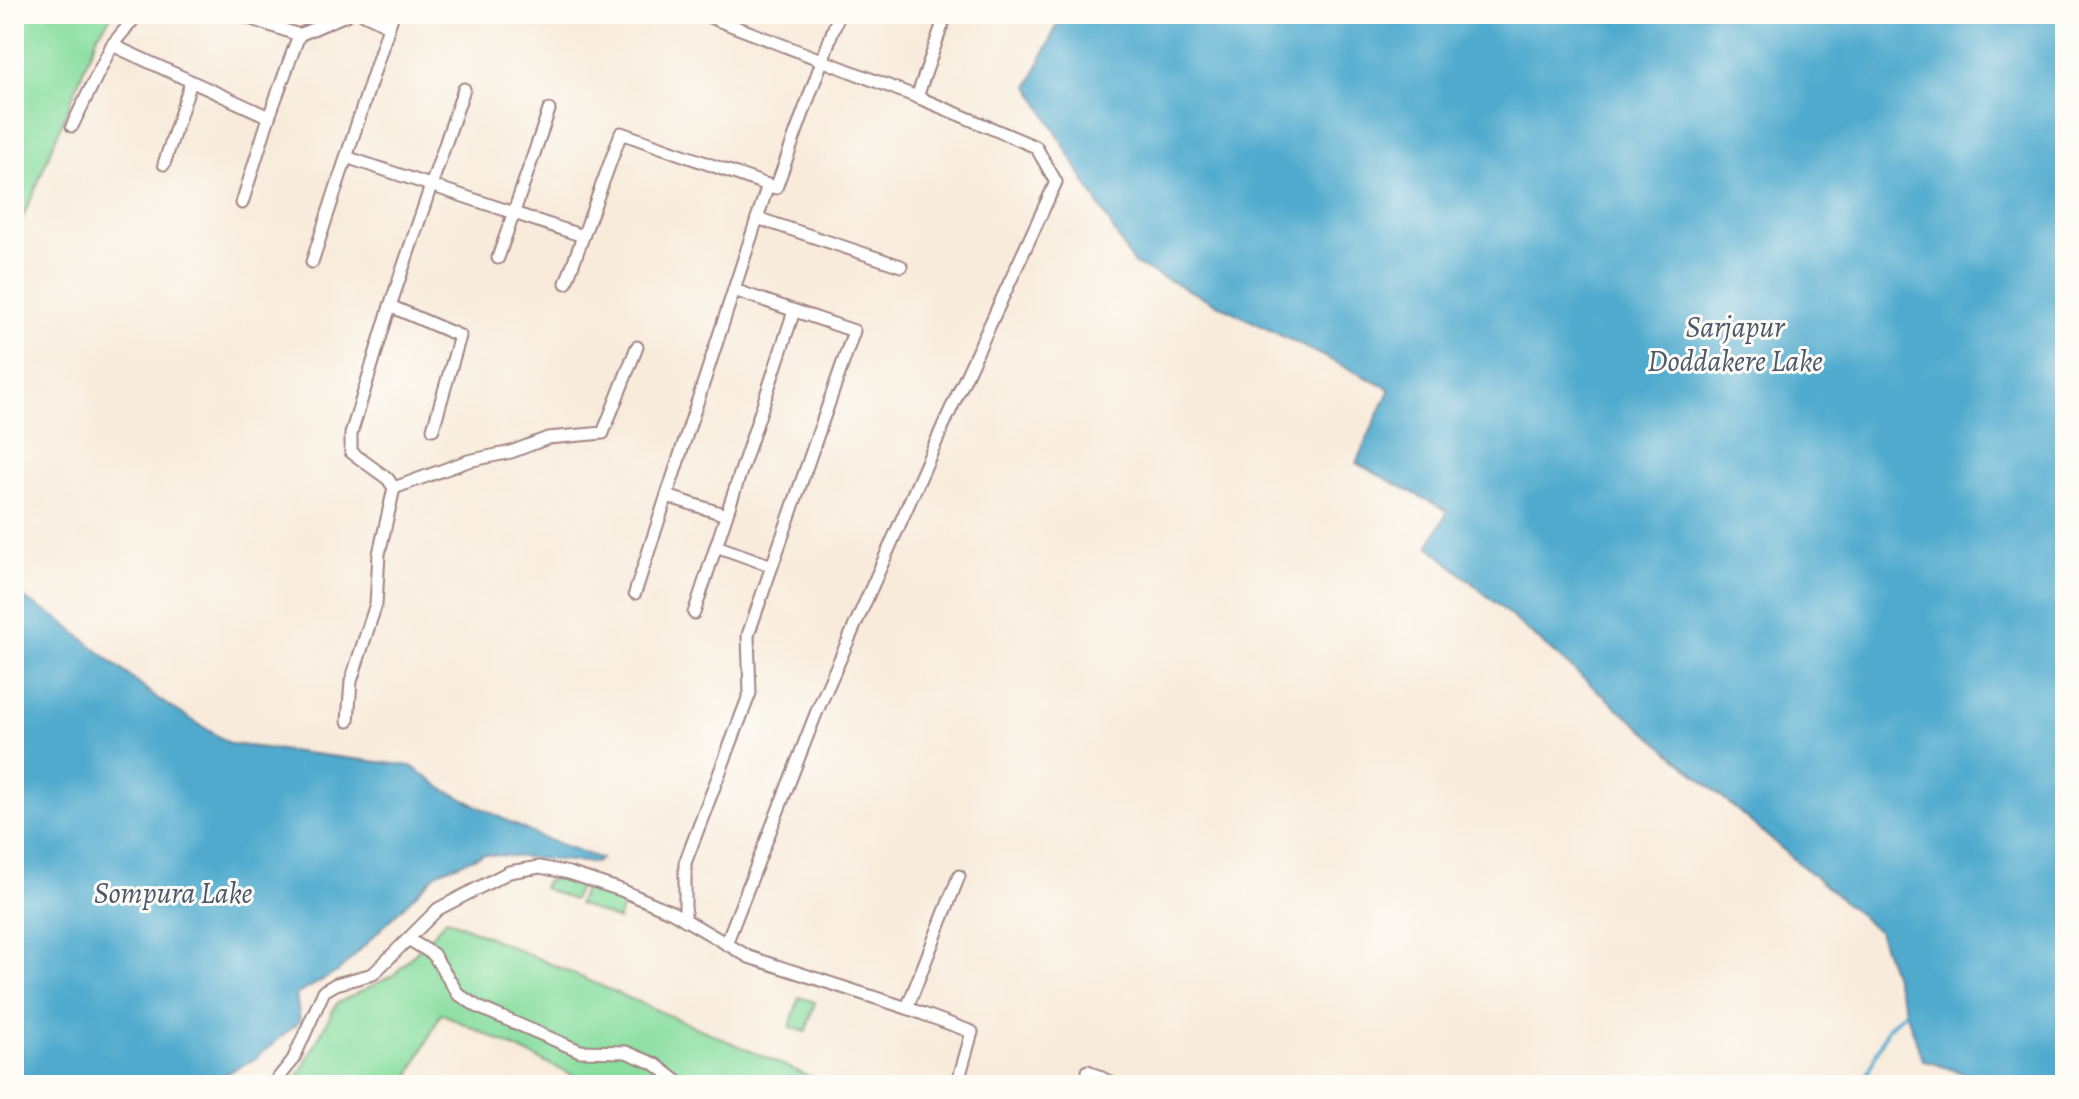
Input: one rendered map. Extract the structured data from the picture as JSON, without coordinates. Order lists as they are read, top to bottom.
{
  "water": ["Sarjapur Doddakere Lake", "Sompura Lake"]
}
